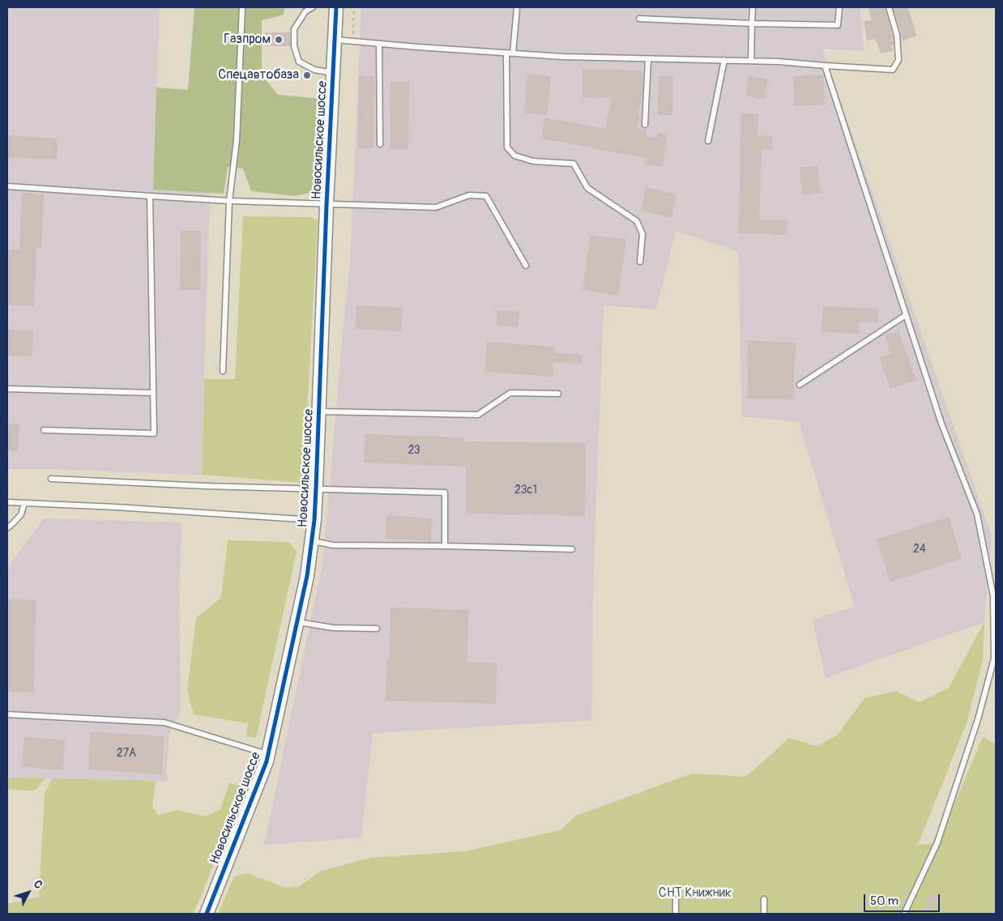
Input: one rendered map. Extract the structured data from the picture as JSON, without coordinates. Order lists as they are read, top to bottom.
{
  "streets": {
    "street": ["Новосильское шоссе"]
  },
  "parks": ["СНТ Книжник"],
  "places": ["Газпром", "Спецавтобаза"],
  "house_numbers": [
    "23",
    "23с1",
    "24",
    "27А"
  ],
  "scale_bar": "50 m",
  "north": "top right"
}
